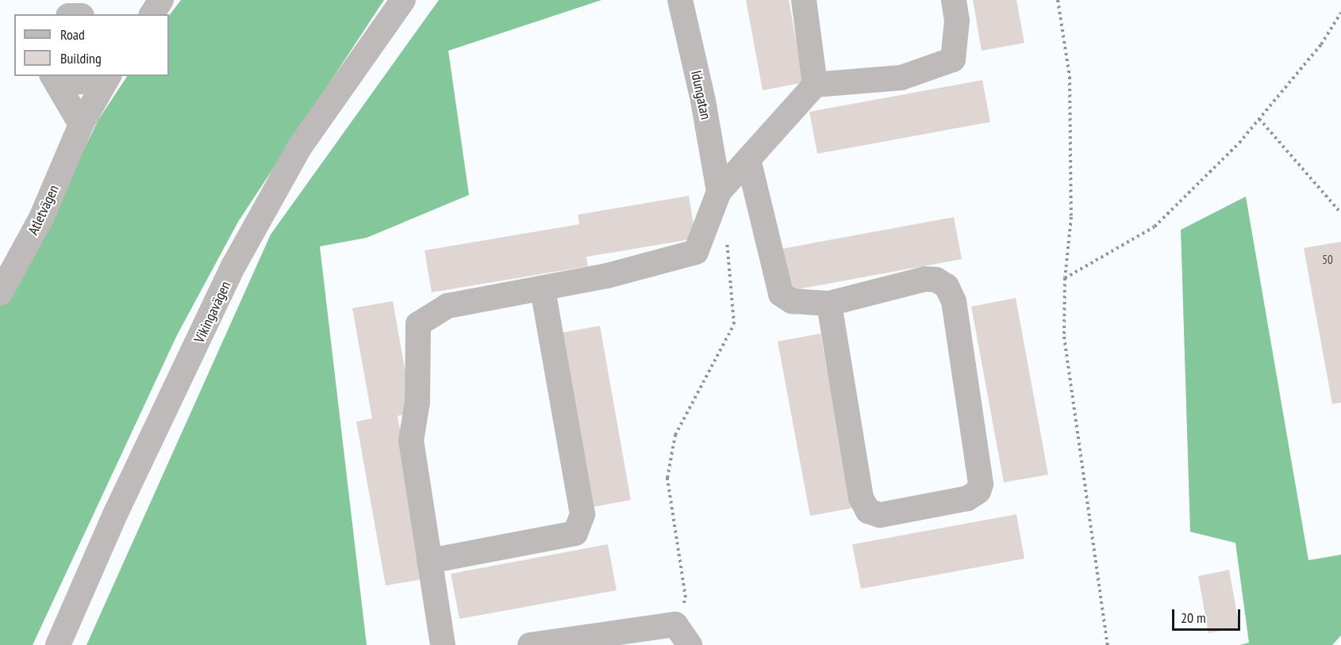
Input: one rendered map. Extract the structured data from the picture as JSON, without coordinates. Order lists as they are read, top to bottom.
{
  "streets": {
    "street": ["Idungatan", "Atletvägen", "Vikingavägen"]
  },
  "house_numbers": ["50"],
  "legend": ["Road", "Building"],
  "scale_bar": "20 m"
}
